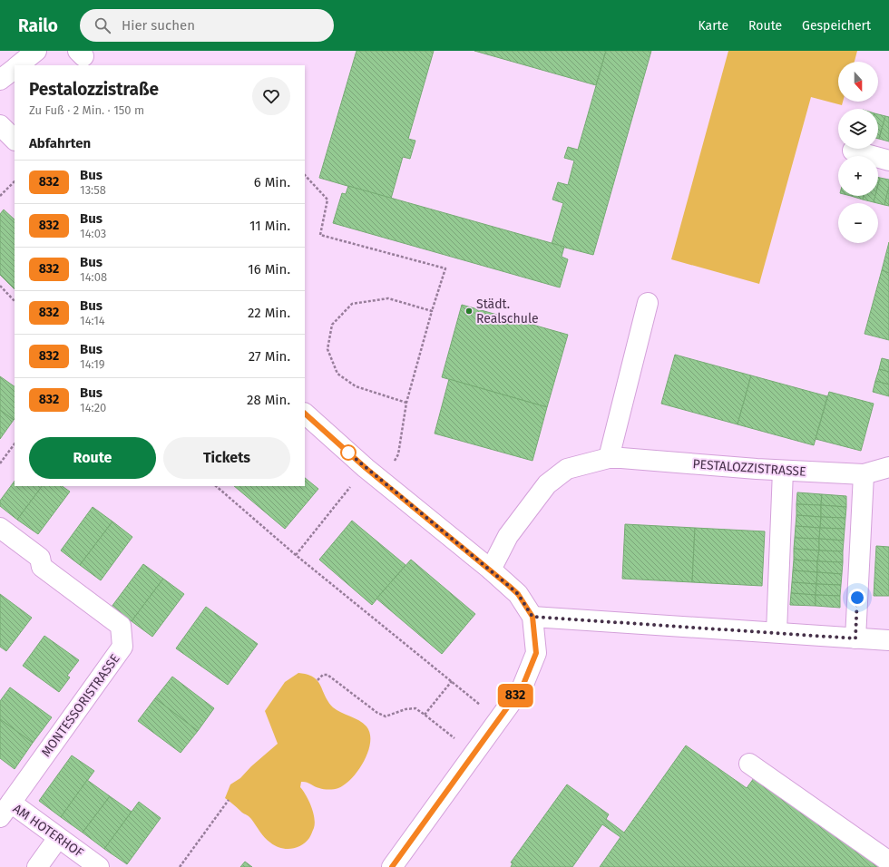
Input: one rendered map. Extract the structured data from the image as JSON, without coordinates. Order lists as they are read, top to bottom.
{
  "streets": {
    "street": ["PESTALOZZISTRASSE", "MONTESSORISTRASSE", "AM HOTERHOF"]
  },
  "crossings": [
    ["MONTESSORISTRASSE", "AM HOTERHOF"]
  ],
  "places": ["Städt. Realschule"],
  "lines": ["bus line 832"],
  "north": "bottom",
  "page": {
    "header": "Railo",
    "search": "Hier suchen",
    "nav": ["Karte", "Route", "Gespeichert"],
    "on_map": "832",
    "map_buttons": ["+", "−"],
    "heading": [
      ["Pestalozzistraße", "Zu Fuß · 2 Min. · 150 m"],
      "Abfahrten"
    ],
    "list": [
      {
        "mark": "832",
        "name": "Bus",
        "note": "13:58",
        "value": "6 Min."
      },
      {
        "mark": "832",
        "name": "Bus",
        "note": "14:03",
        "value": "11 Min."
      },
      {
        "mark": "832",
        "name": "Bus",
        "note": "14:08",
        "value": "16 Min."
      },
      {
        "mark": "832",
        "name": "Bus",
        "note": "14:14",
        "value": "22 Min."
      },
      {
        "mark": "832",
        "name": "Bus",
        "note": "14:19",
        "value": "27 Min."
      },
      {
        "mark": "832",
        "name": "Bus",
        "note": "14:20",
        "value": "28 Min."
      }
    ],
    "buttons": ["Route", "Tickets"]
  }
}
